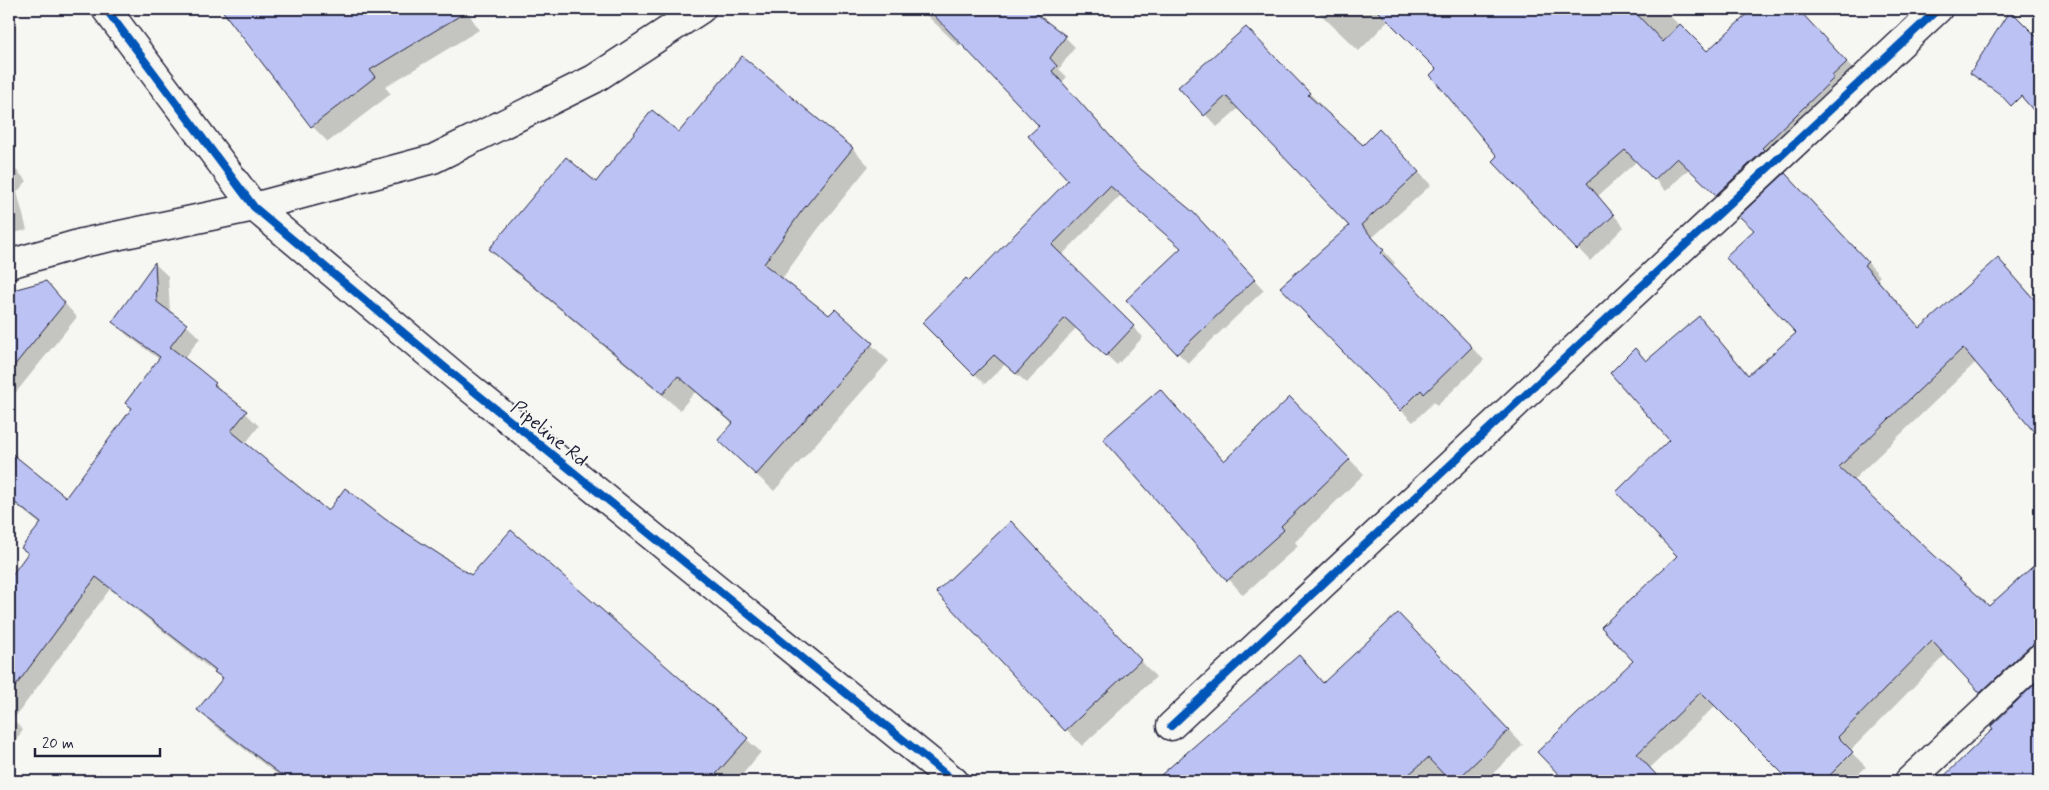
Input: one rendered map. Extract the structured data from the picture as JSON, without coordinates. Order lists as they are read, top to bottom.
{
  "streets": {
    "street": ["Pipeline Rd"]
  },
  "scale_bar": "20 m"
}
